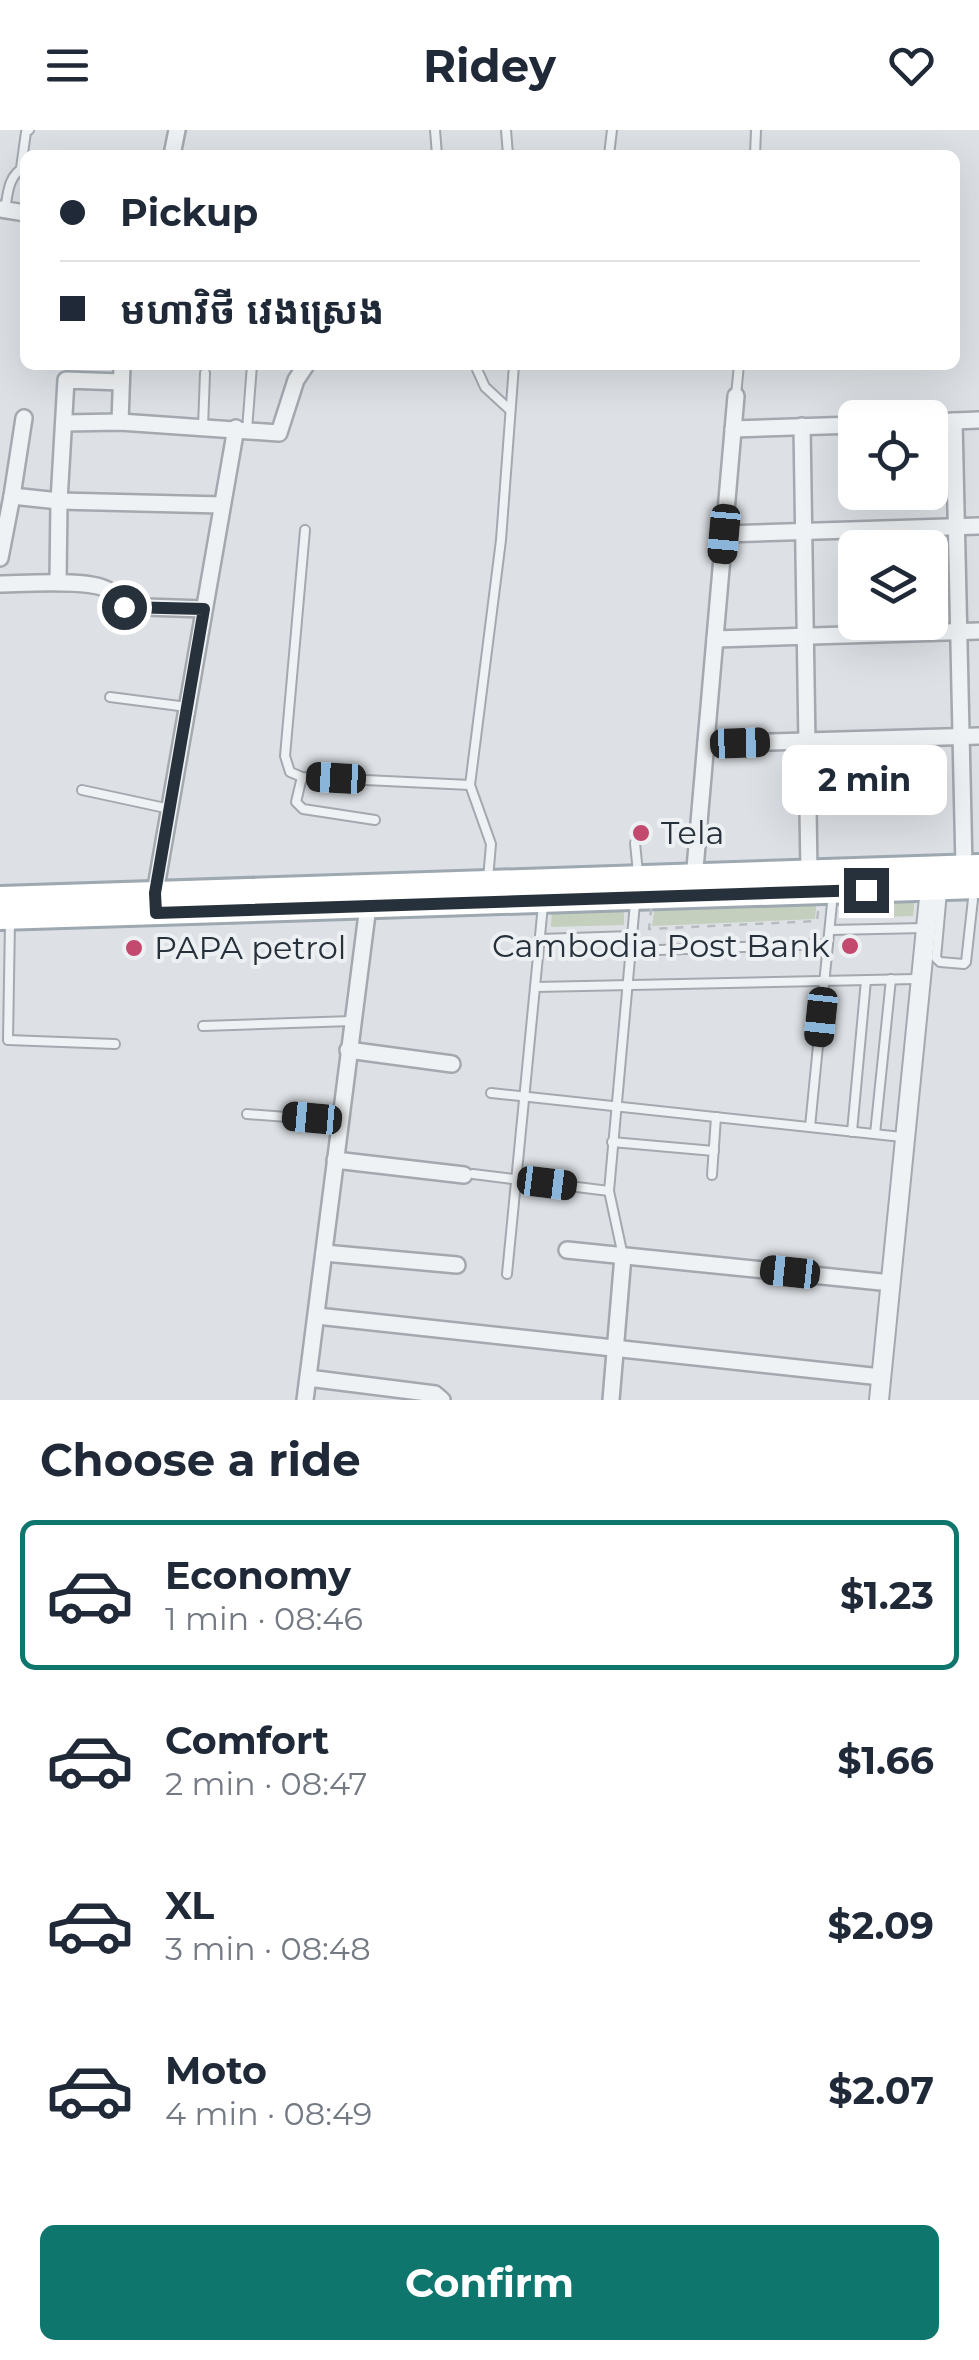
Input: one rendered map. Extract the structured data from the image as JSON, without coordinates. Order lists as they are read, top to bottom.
{
  "places": ["Tela", "Cambodia Post Bank", "PAPA petrol"],
  "page": {
    "header": "Ridey",
    "banner": ["Pickup", "មហាវិថី វេងស្រេង"],
    "bubble": "2 min",
    "heading": "Choose a ride",
    "list": [
      {
        "name": "Economy",
        "note": "1 min · 08:46",
        "value": "$1.23"
      },
      {
        "name": "Comfort",
        "note": "2 min · 08:47",
        "value": "$1.66"
      },
      {
        "name": "XL",
        "note": "3 min · 08:48",
        "value": "$2.09"
      },
      {
        "name": "Moto",
        "note": "4 min · 08:49",
        "value": "$2.07"
      }
    ],
    "buttons": "Confirm"
  }
}
